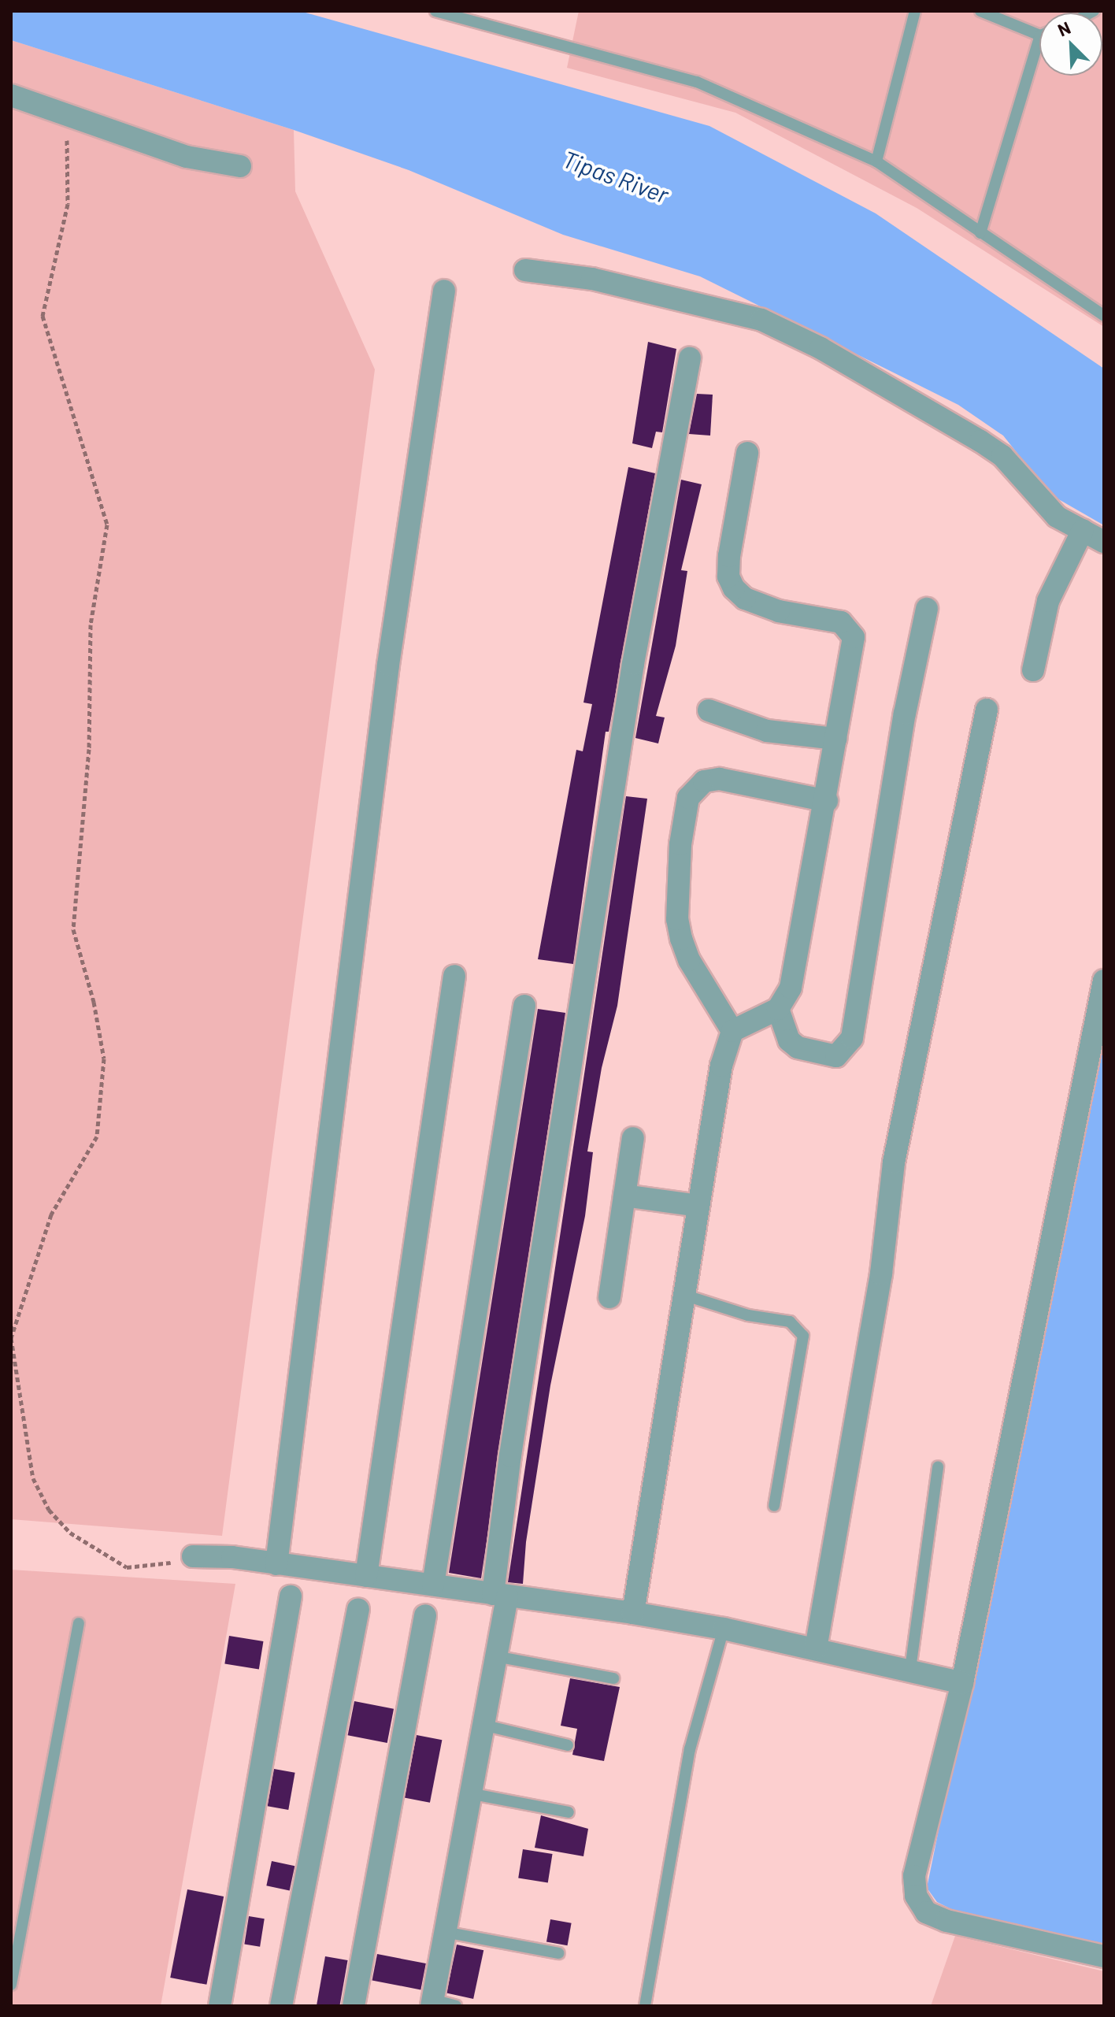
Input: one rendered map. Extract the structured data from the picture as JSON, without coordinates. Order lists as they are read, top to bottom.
{
  "water": ["Tipas River"],
  "north": "top left"
}
